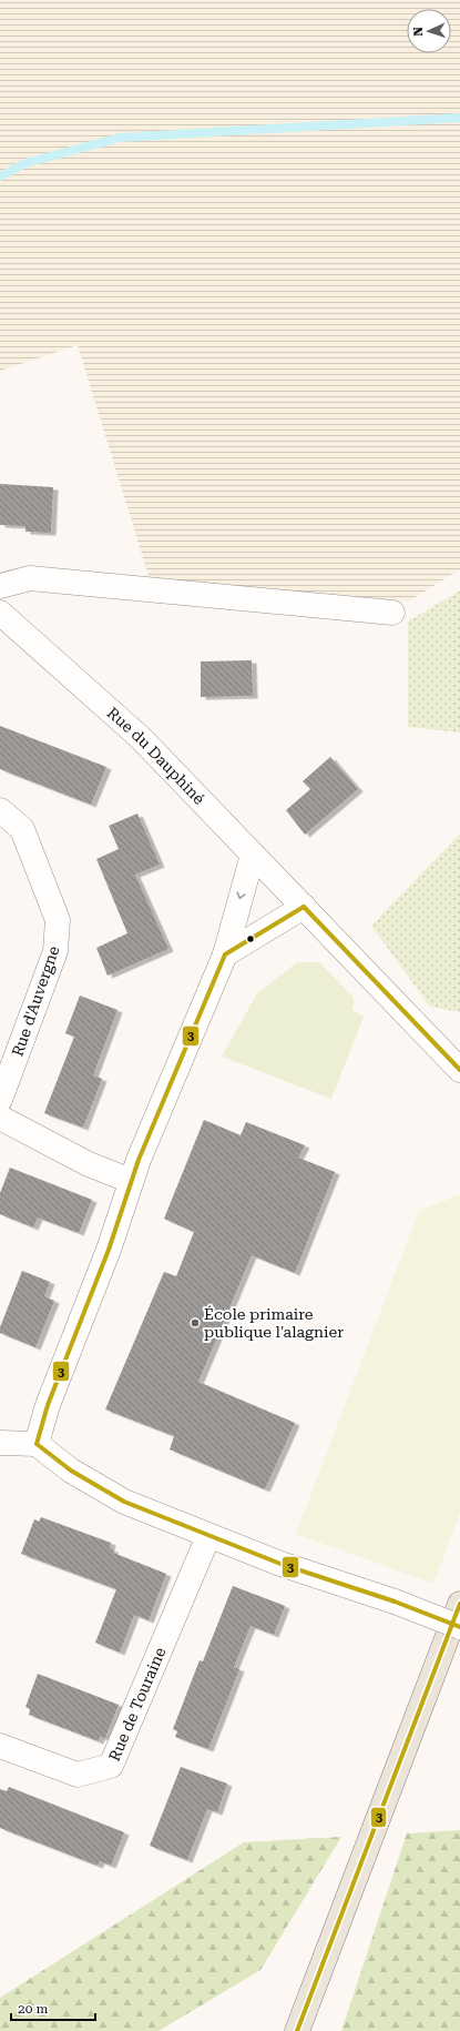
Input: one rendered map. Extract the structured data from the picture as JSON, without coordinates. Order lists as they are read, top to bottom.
{
  "streets": {
    "street": ["Rue du Dauphiné", "Rue d'Auvergne", "Rue de Touraine"]
  },
  "places": ["École primaire publique l'alagnier"],
  "lines": ["transit line 3"],
  "scale_bar": "20 m",
  "north": "left"
}
